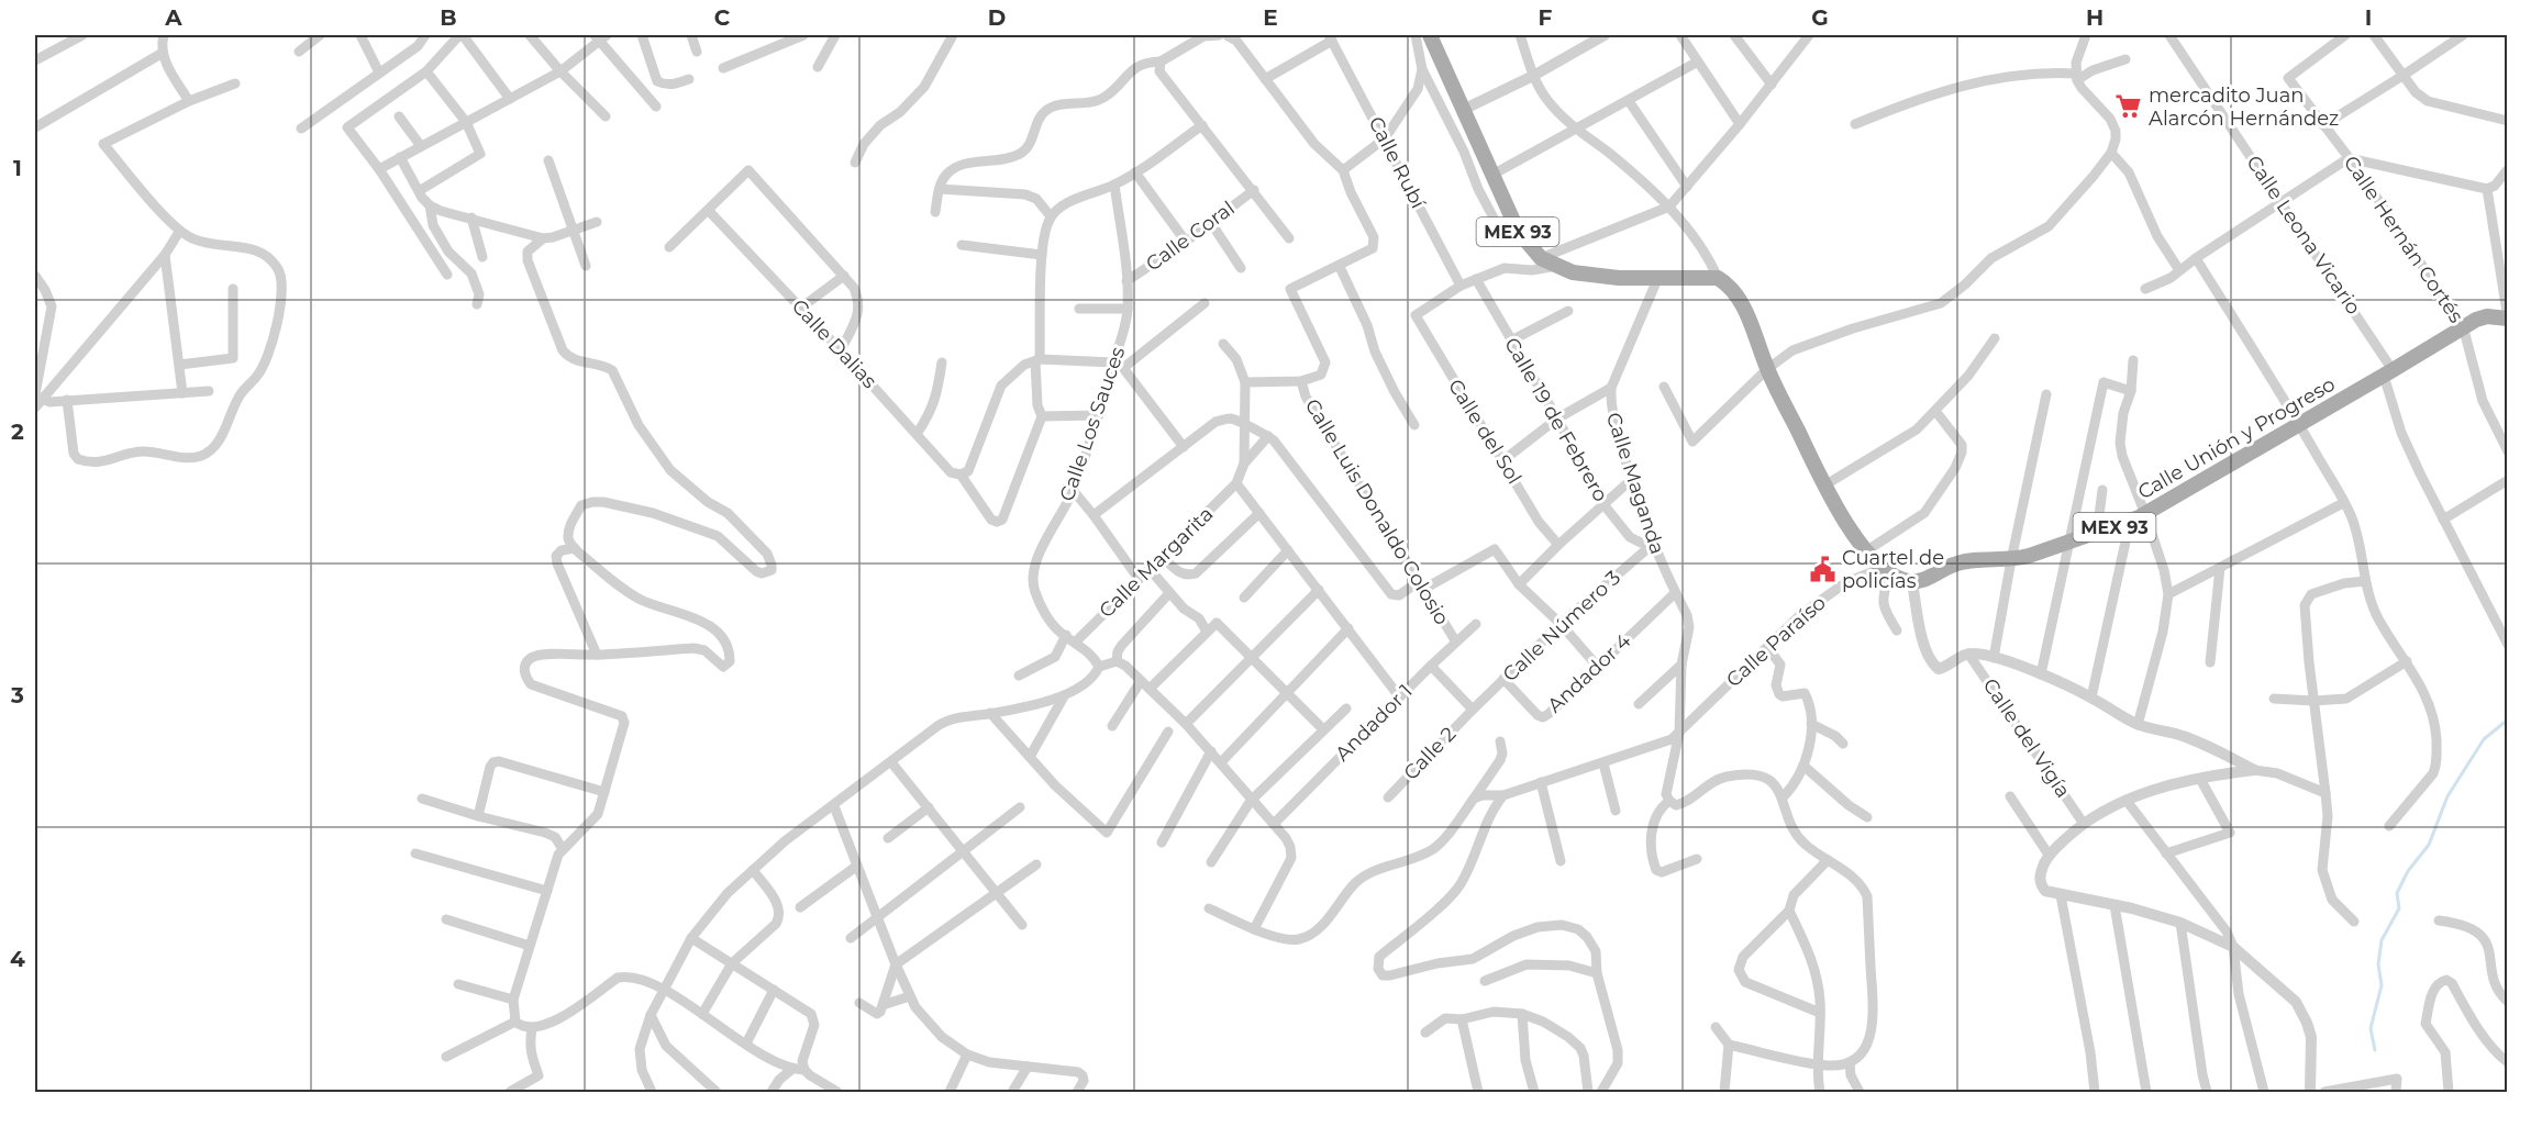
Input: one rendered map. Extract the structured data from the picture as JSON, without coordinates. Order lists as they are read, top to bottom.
{
  "streets": {
    "main road": ["MEX 93", "Calle Unión y Progreso"],
    "street": [
      "Calle Rubí",
      "Calle Leona Vicario",
      "Calle Coral",
      "Calle Hernán Cortés",
      "Calle Dalias",
      "Calle 19 de Febrero",
      "Calle Los Sauces",
      "Calle del Sol",
      "Calle Maganda",
      "Calle Luis Donaldo Colosio",
      "Calle Margarita",
      "Calle Número 3",
      "Calle Paraíso",
      "Andador 4",
      "Andador 1",
      "Calle del Vigía",
      "Calle 2"
    ]
  },
  "crossings": [
    ["Calle Rubí", "Calle del Sol"],
    ["MEX 93", "Calle Maganda"],
    ["Calle Leona Vicario", "Calle Unión y Progreso"],
    ["Calle Coral", "Calle Los Sauces"],
    ["Calle Hernán Cortés", "Calle Unión y Progreso"],
    ["Calle 19 de Febrero", "Calle Maganda"],
    ["Calle 19 de Febrero", "Calle Número 3"],
    ["Calle Los Sauces", "Calle Margarita"],
    ["Calle Maganda", "Calle Número 3"],
    ["Calle Maganda", "Calle Paraíso"],
    ["Calle Maganda", "Andador 4"],
    ["Calle Luis Donaldo Colosio", "Andador 1"],
    ["Calle Número 3", "Andador 4"],
    ["Calle Número 3", "Calle 2"]
  ],
  "places": {
    "supermarket": ["mercadito Juan Alarcón Hernández"],
    "public building": ["Cuartel de policías"]
  },
  "grid": {
    "columns": [
      "A",
      "B",
      "C",
      "D",
      "E",
      "F",
      "G",
      "H",
      "I"
    ],
    "rows": [
      "1",
      "2",
      "3",
      "4"
    ]
  }
}
